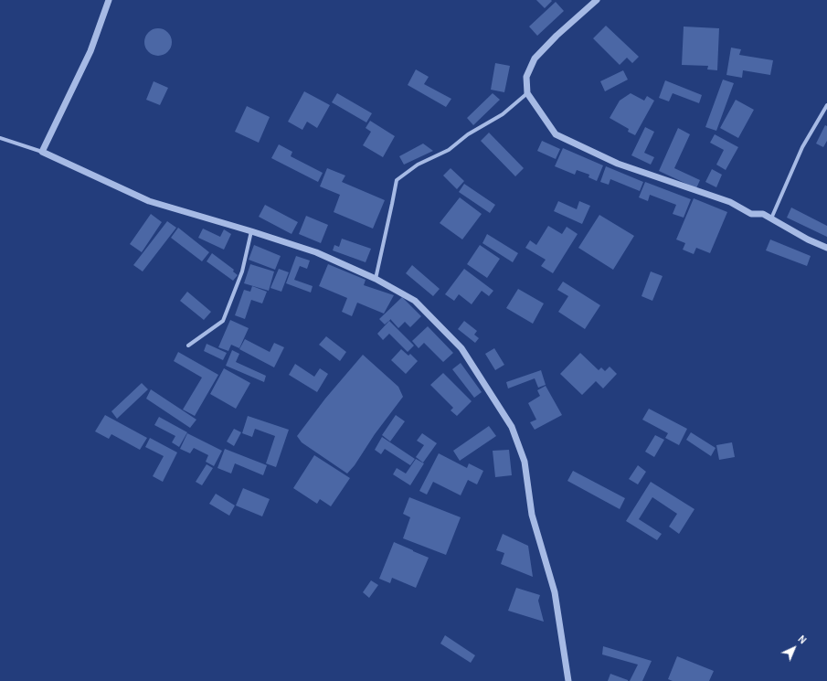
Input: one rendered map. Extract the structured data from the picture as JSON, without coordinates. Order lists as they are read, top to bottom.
{
  "north": "top right"
}
